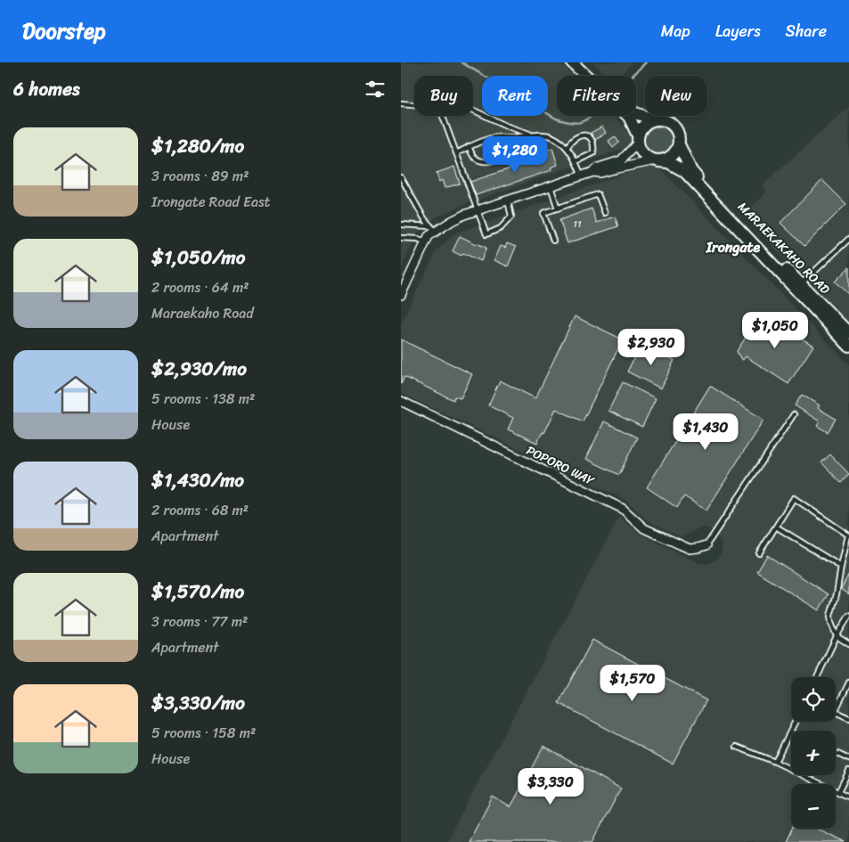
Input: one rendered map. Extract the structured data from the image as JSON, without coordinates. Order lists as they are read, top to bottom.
{
  "streets": {
    "main road": ["MARAEKAKAHO ROAD"],
    "street": ["POPORO WAY"]
  },
  "districts": ["Irongate"],
  "house_numbers": ["11"],
  "page": {
    "header": "Doorstep",
    "nav": ["Map", "Layers", "Share"],
    "heading": "6 homes",
    "chip": [
      "Buy",
      "Rent",
      "Filters",
      "New"
    ],
    "list": [
      {
        "name": "$1,280/mo",
        "note": "3 rooms · 89 m² · Irongate Road East"
      },
      {
        "name": "$1,050/mo",
        "note": "2 rooms · 64 m² · Maraekaho Road"
      },
      {
        "name": "$2,930/mo",
        "note": "5 rooms · 138 m² · House"
      },
      {
        "name": "$1,430/mo",
        "note": "2 rooms · 68 m² · Apartment"
      },
      {
        "name": "$1,570/mo",
        "note": "3 rooms · 77 m² · Apartment"
      },
      {
        "name": "$3,330/mo",
        "note": "5 rooms · 158 m² · House"
      }
    ],
    "price": [
      "$1,280",
      "$1,050",
      "$2,930",
      "$1,430",
      "$1,570",
      "$3,330"
    ],
    "map_buttons": ["+", "−"]
  }
}
